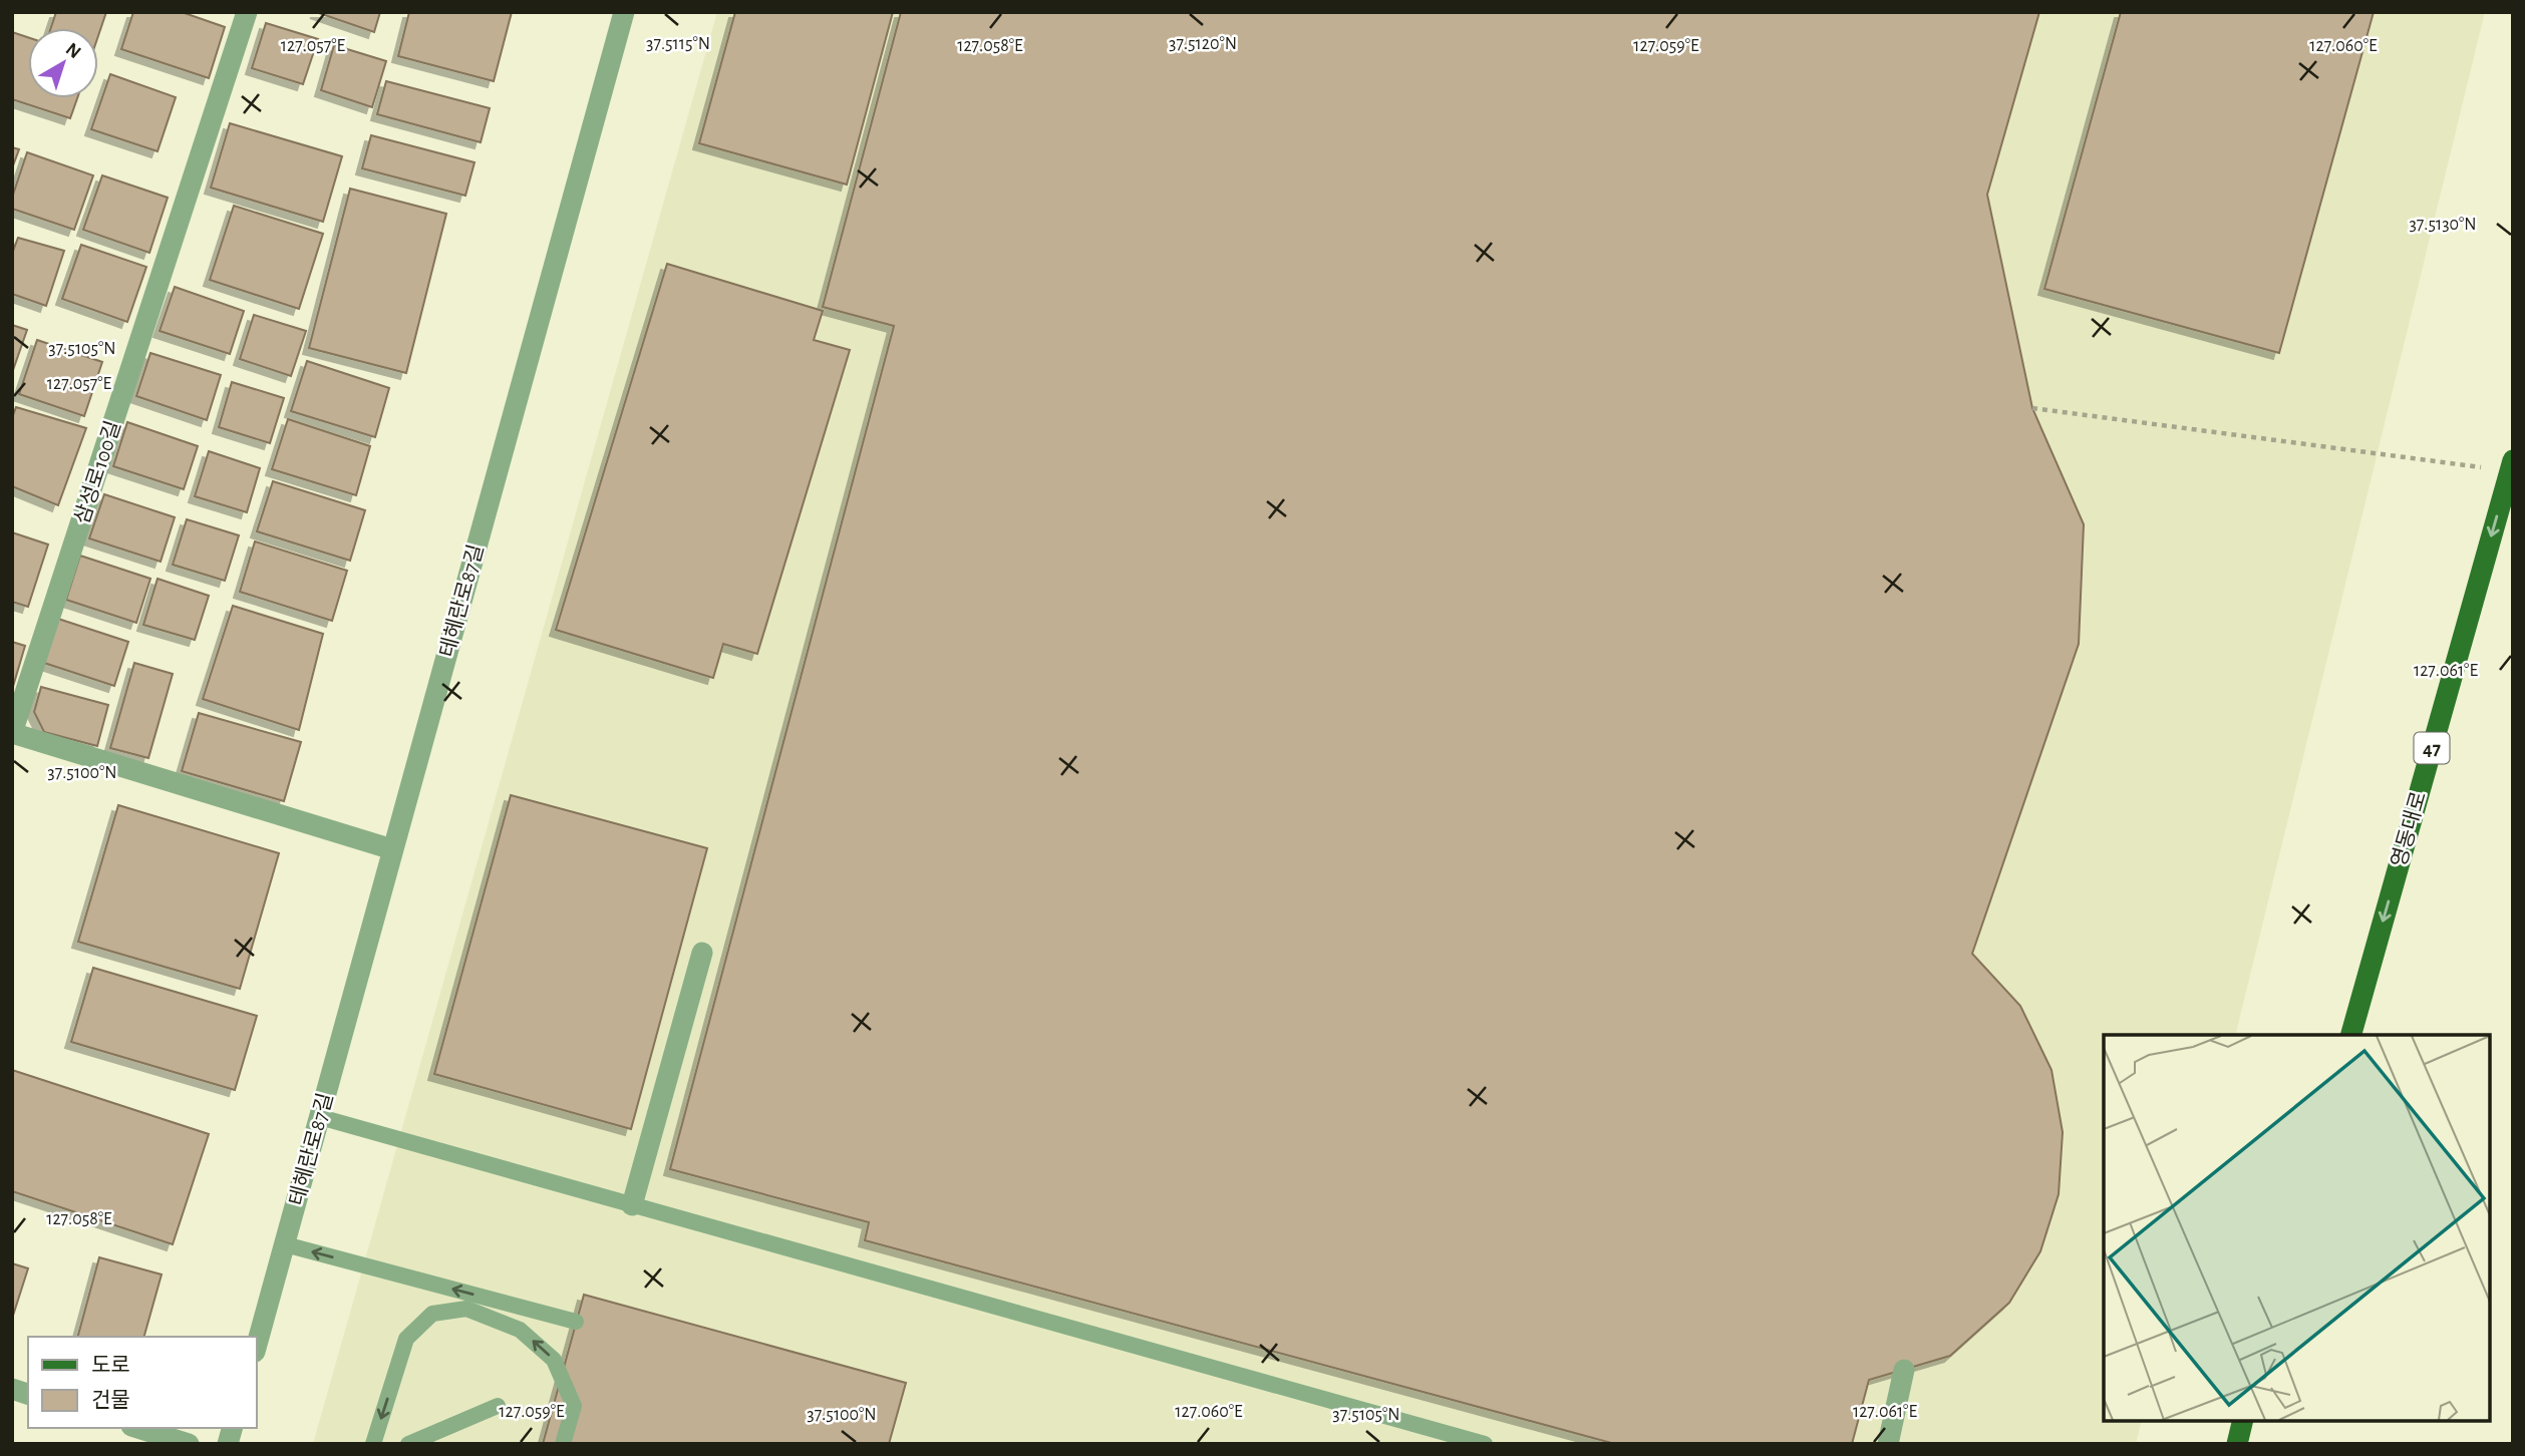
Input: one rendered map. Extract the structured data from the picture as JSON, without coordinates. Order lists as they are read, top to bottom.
{
  "streets": {
    "main road": ["47", "영동대로"],
    "street": ["삼성로100길", "테헤란로87길"]
  },
  "crossings": [
    ["삼성로100길", "테헤란로87길"]
  ],
  "one_way": ["영동대로"],
  "legend": ["도로", "건물"],
  "north": "top right",
  "coordinates": [
    "37.5115°N",
    "37.5120°N",
    "127.057°E",
    "127.058°E",
    "127.059°E",
    "127.060°E",
    "37.5130°N",
    "37.5105°N",
    "127.061°E",
    "37.5100°N"
  ]
}
